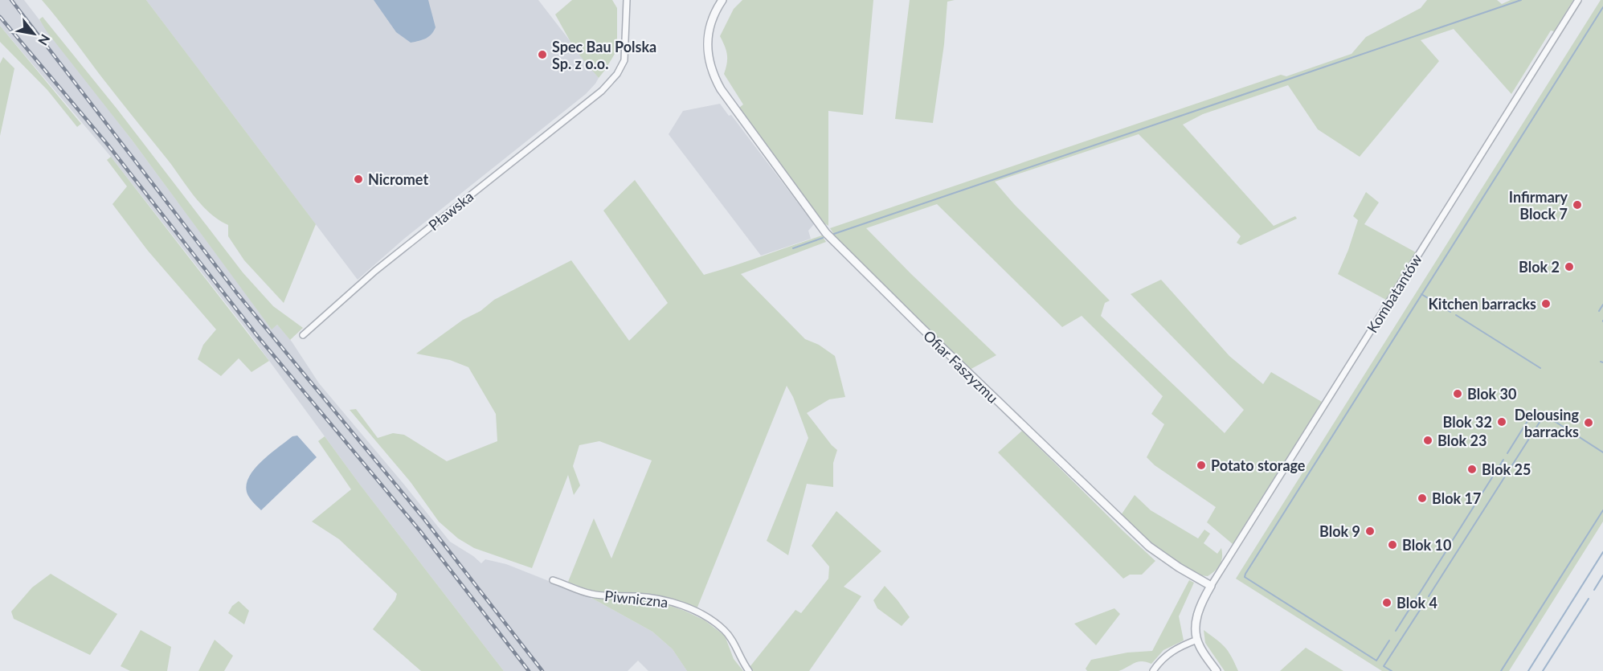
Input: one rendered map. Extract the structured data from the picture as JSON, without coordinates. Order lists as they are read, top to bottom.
{
  "streets": {
    "street": [
      "Pławska",
      "Kombatantów",
      "Ofiar Faszyzmu",
      "Piwniczna"
    ]
  },
  "crossings": [
    ["Kombatantów", "Ofiar Faszyzmu"]
  ],
  "places": [
    "Spec Bau Polska Sp. z o.o.",
    "Nicromet",
    "Infirmary Block 7",
    "Blok 2",
    "Kitchen barracks",
    "Blok 30",
    "Blok 32",
    "Delousing barracks",
    "Blok 23",
    "Potato storage",
    "Blok 25",
    "Blok 17",
    "Blok 9",
    "Blok 10",
    "Blok 4"
  ],
  "north": "bottom right"
}
